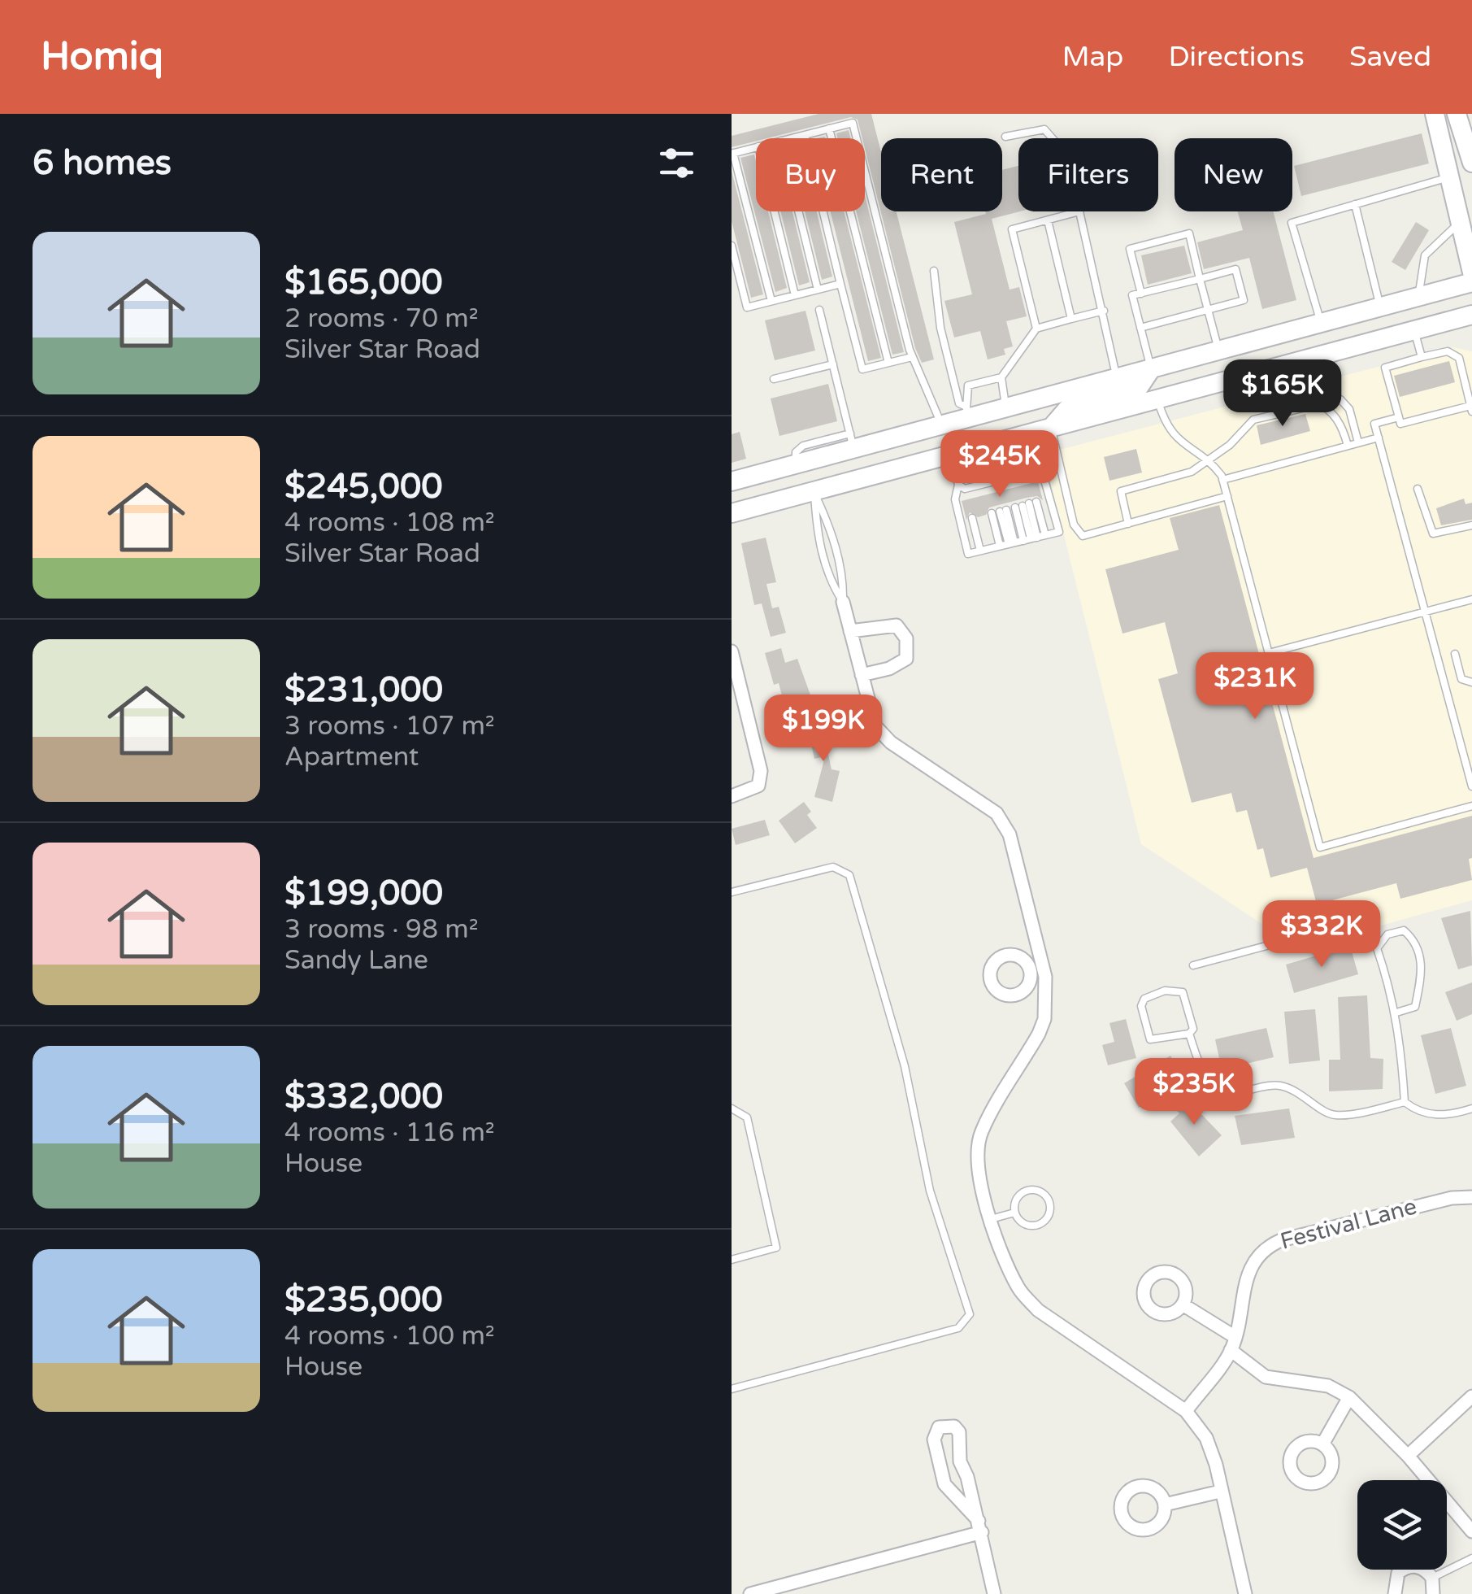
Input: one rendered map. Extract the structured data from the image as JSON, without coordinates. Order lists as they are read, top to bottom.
{
  "streets": {
    "street": ["Festival Lane"]
  },
  "page": {
    "header": "Homiq",
    "nav": ["Map", "Directions", "Saved"],
    "heading": "6 homes",
    "chip": [
      "Buy",
      "Rent",
      "Filters",
      "New"
    ],
    "list": [
      {
        "name": "$165,000",
        "note": "2 rooms · 70 m² · Silver Star Road"
      },
      {
        "name": "$245,000",
        "note": "4 rooms · 108 m² · Silver Star Road"
      },
      {
        "name": "$231,000",
        "note": "3 rooms · 107 m² · Apartment"
      },
      {
        "name": "$199,000",
        "note": "3 rooms · 98 m² · Sandy Lane"
      },
      {
        "name": "$332,000",
        "note": "4 rooms · 116 m² · House"
      },
      {
        "name": "$235,000",
        "note": "4 rooms · 100 m² · House"
      }
    ],
    "price": [
      "$165K",
      "$245K",
      "$231K",
      "$199K",
      "$332K",
      "$235K"
    ]
  }
}
